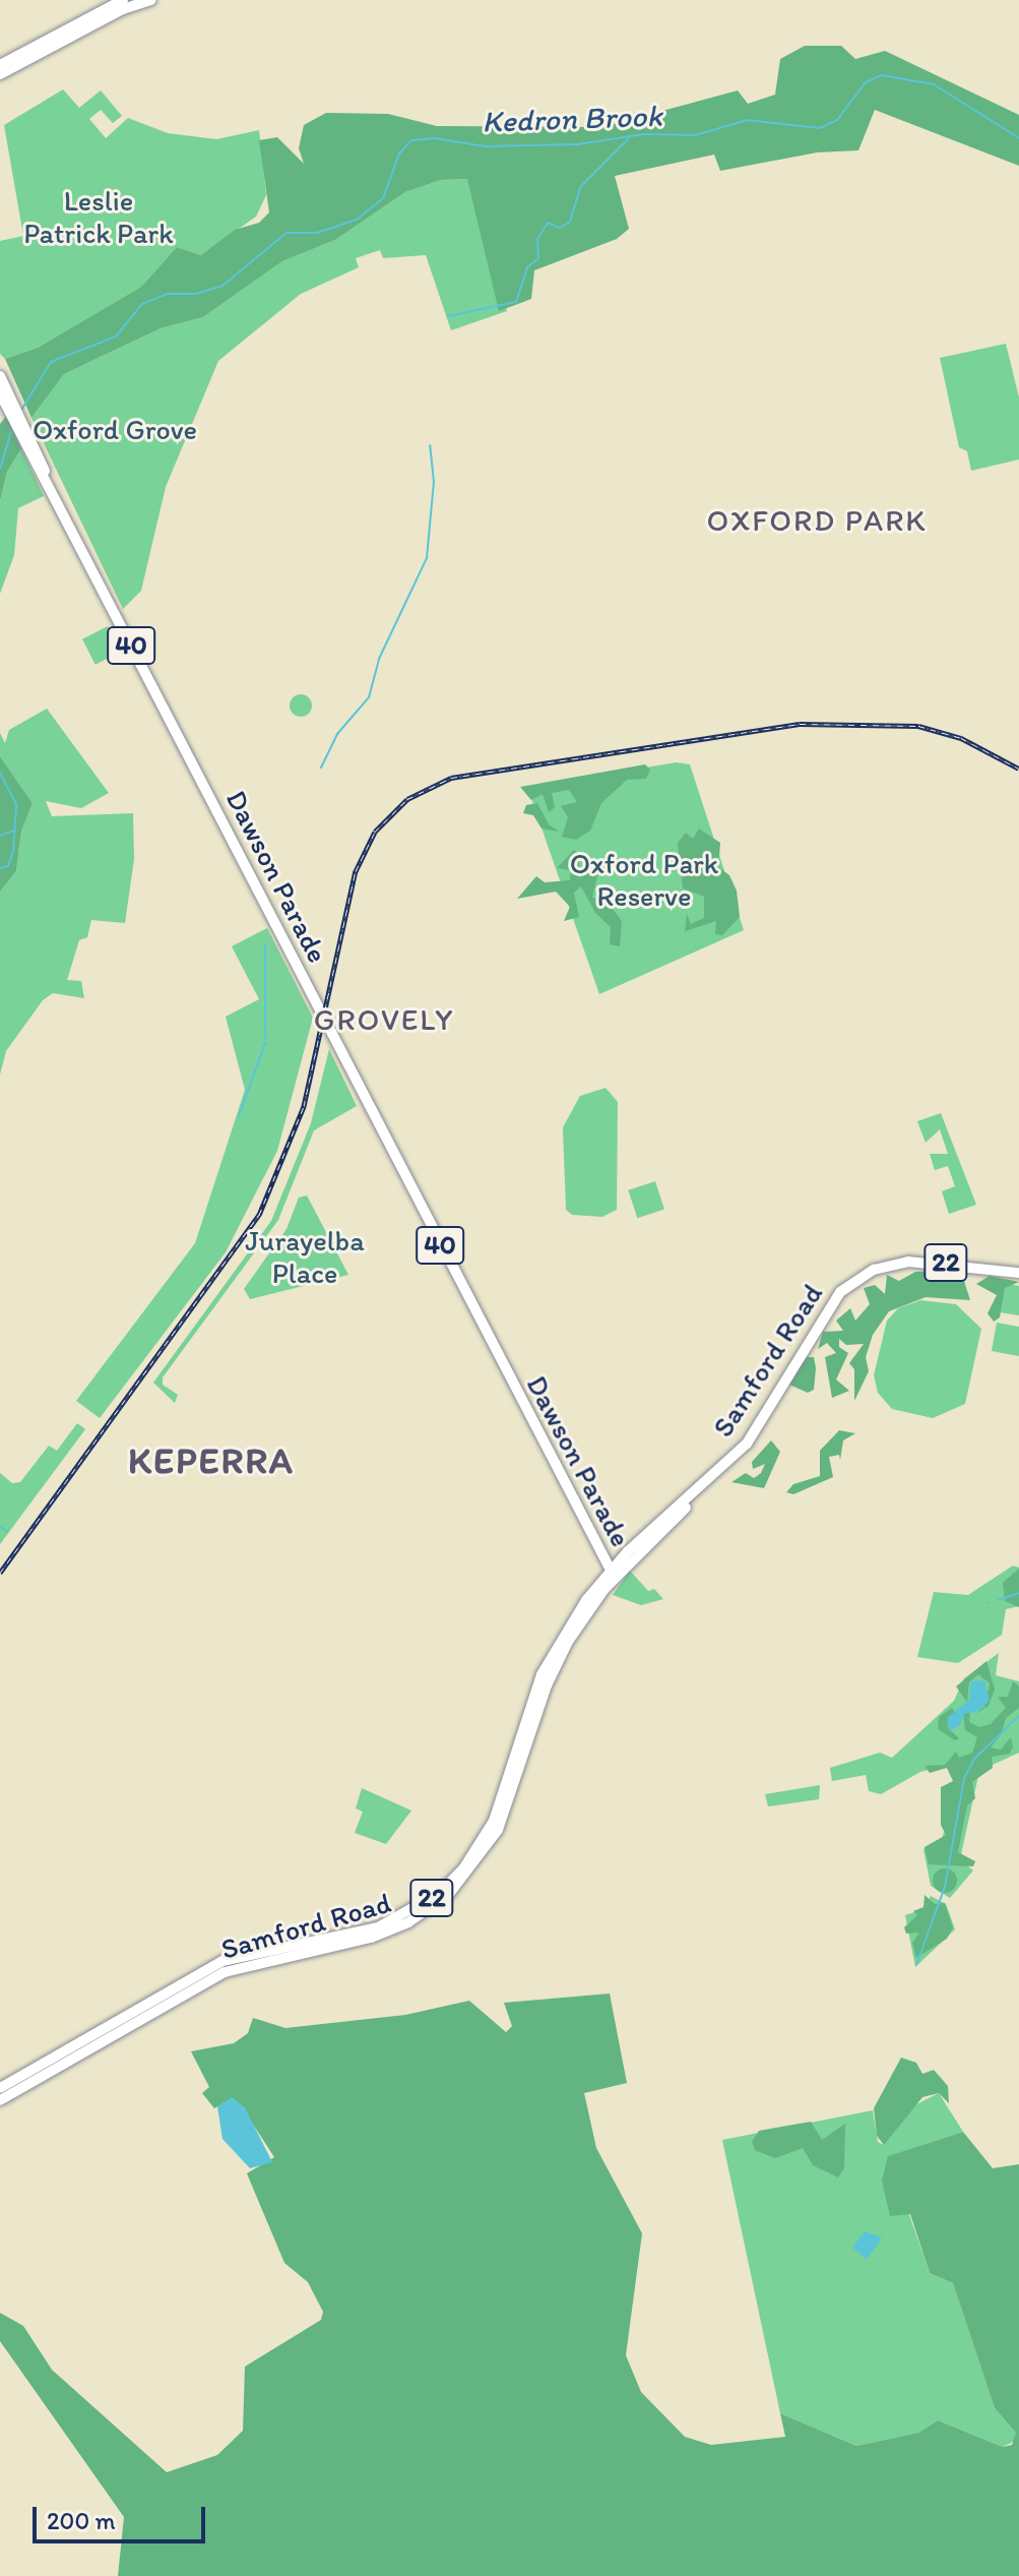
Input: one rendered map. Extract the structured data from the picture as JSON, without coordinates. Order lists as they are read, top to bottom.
{
  "streets": {
    "main road": [
      "40",
      "Dawson Parade",
      "22",
      "Samford Road"
    ]
  },
  "crossings": [
    ["Dawson Parade", "Samford Road"]
  ],
  "districts": ["OXFORD PARK", "GROVELY", "KEPERRA"],
  "water": ["Kedron Brook"],
  "parks": [
    "Leslie Patrick Park",
    "Oxford Grove",
    "Oxford Park Reserve",
    "Jurayelba Place"
  ],
  "scale_bar": "200 m"
}
